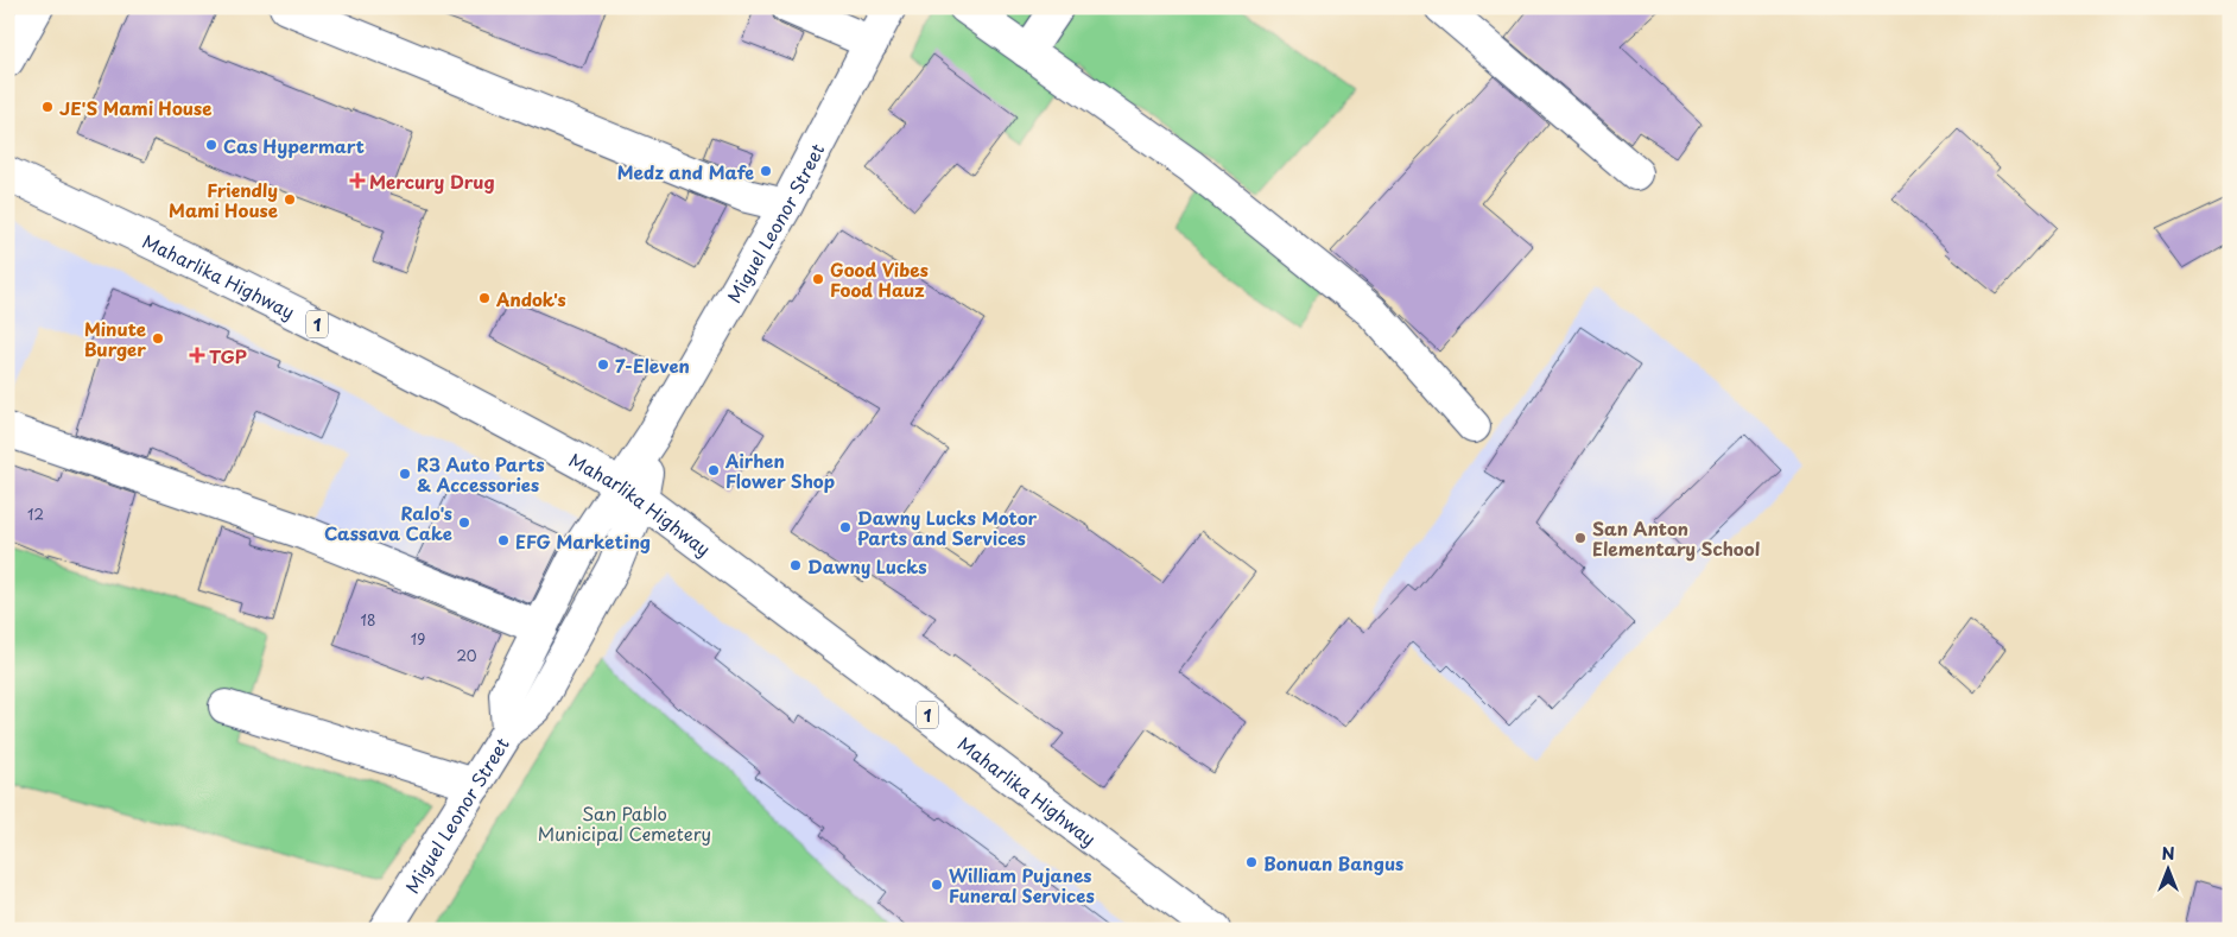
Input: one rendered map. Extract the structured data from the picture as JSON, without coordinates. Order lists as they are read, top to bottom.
{
  "streets": {
    "street": ["Miguel Leonor Street", "Maharlika Highway", "1"]
  },
  "crossings": [
    ["Miguel Leonor Street", "Maharlika Highway"]
  ],
  "parks": ["San Pablo Municipal Cemetery"],
  "places": {
    "other": [
      "JE'S Mami House",
      "Cas Hypermart",
      "Medz and Mafe",
      "Friendly Mami House",
      "Good Vibes Food Hauz",
      "Andok's",
      "Minute Burger",
      "7-Eleven",
      "Airhen Flower Shop",
      "R3 Auto Parts & Accessories",
      "Ralo's Cassava Cake",
      "Dawny Lucks Motor Parts and Services",
      "San Anton Elementary School",
      "EFG Marketing",
      "Dawny Lucks",
      "Bonuan Bangus",
      "William Pujanes Funeral Services"
    ],
    "health": ["Mercury Drug", "TGP"]
  },
  "house_numbers": [
    "12",
    "18",
    "19",
    "20"
  ],
  "north": "top"
}
